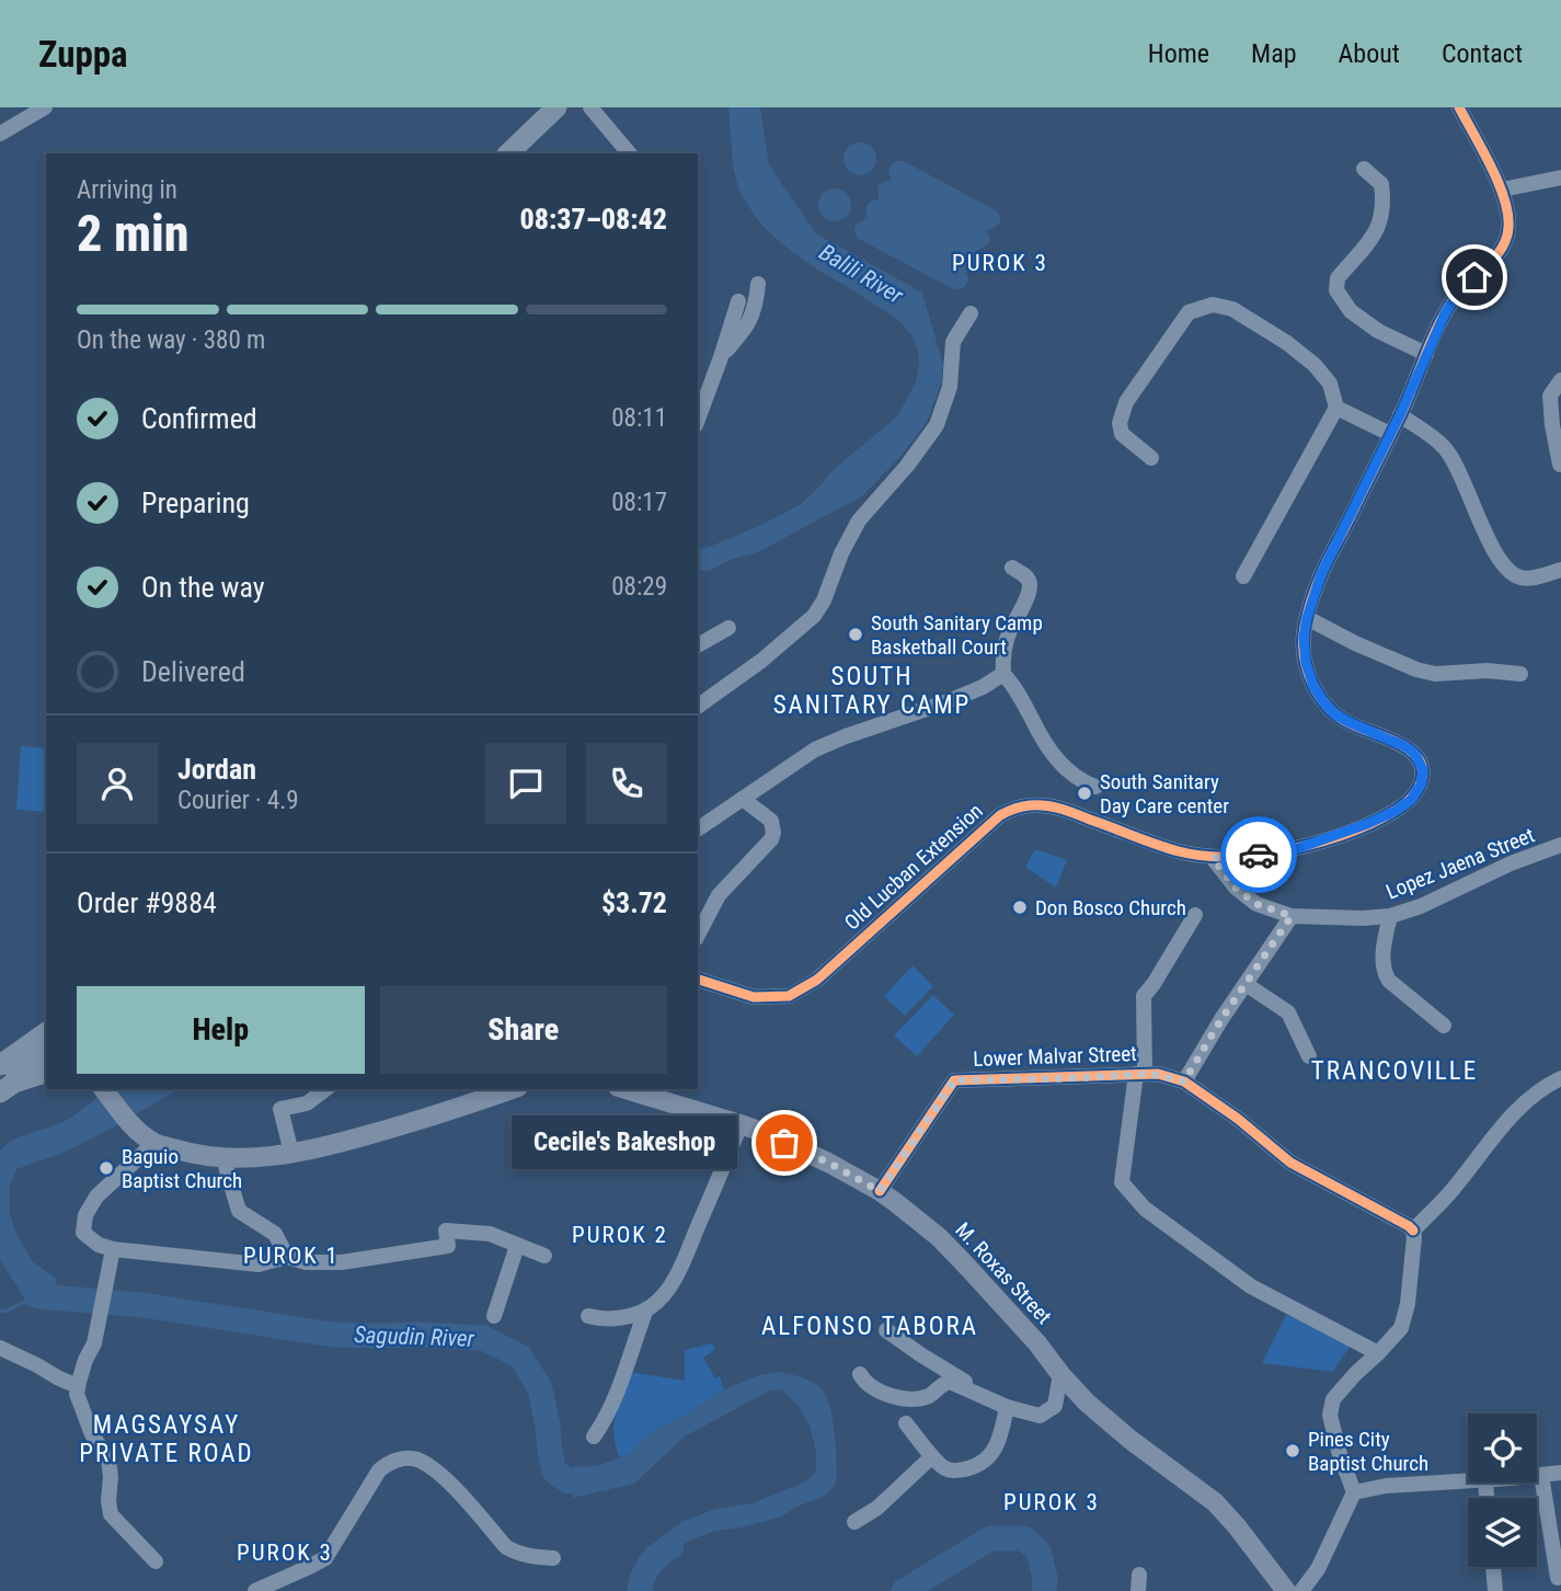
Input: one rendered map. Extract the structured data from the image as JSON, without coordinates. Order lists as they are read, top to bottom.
{
  "streets": {
    "main road": ["M. Roxas Street"],
    "street": ["Lopez Jaena Street", "Old Lucban Extension", "Lower Malvar Street"]
  },
  "crossings": [
    ["Lopez Jaena Street", "Old Lucban Extension"],
    ["Lower Malvar Street", "M. Roxas Street"]
  ],
  "districts": [
    "PUROK 3",
    "SOUTH SANITARY CAMP",
    "TRANCOVILLE",
    "PUROK 2",
    "PUROK 1",
    "ALFONSO TABORA",
    "MAGSAYSAY PRIVATE ROAD",
    "PUROK 3",
    "PUROK 3"
  ],
  "water": ["Balili River", "Sagudin River"],
  "places": [
    "South Sanitary Camp Basketball Court",
    "South Sanitary Day Care center",
    "Don Bosco Church",
    "Cecile's Bakeshop",
    "Baguio Baptist Church",
    "Pines City Baptist Church"
  ],
  "page": {
    "header": "Zuppa",
    "nav": [
      "Home",
      "Map",
      "About",
      "Contact"
    ],
    "heading": ["2 min", "Arriving in", "08:37–08:42"],
    "panel": [
      "Jordan",
      "Courier · 4.9",
      "Order #9884",
      "$3.72"
    ],
    "bar": "On the way · 380 m",
    "list": [
      ["Confirmed", "08:11"],
      ["Preparing", "08:17"],
      ["On the way", "08:29"],
      "Delivered"
    ],
    "buttons": ["Help", "Share"],
    "bubble": "Cecile's Bakeshop"
  }
}
